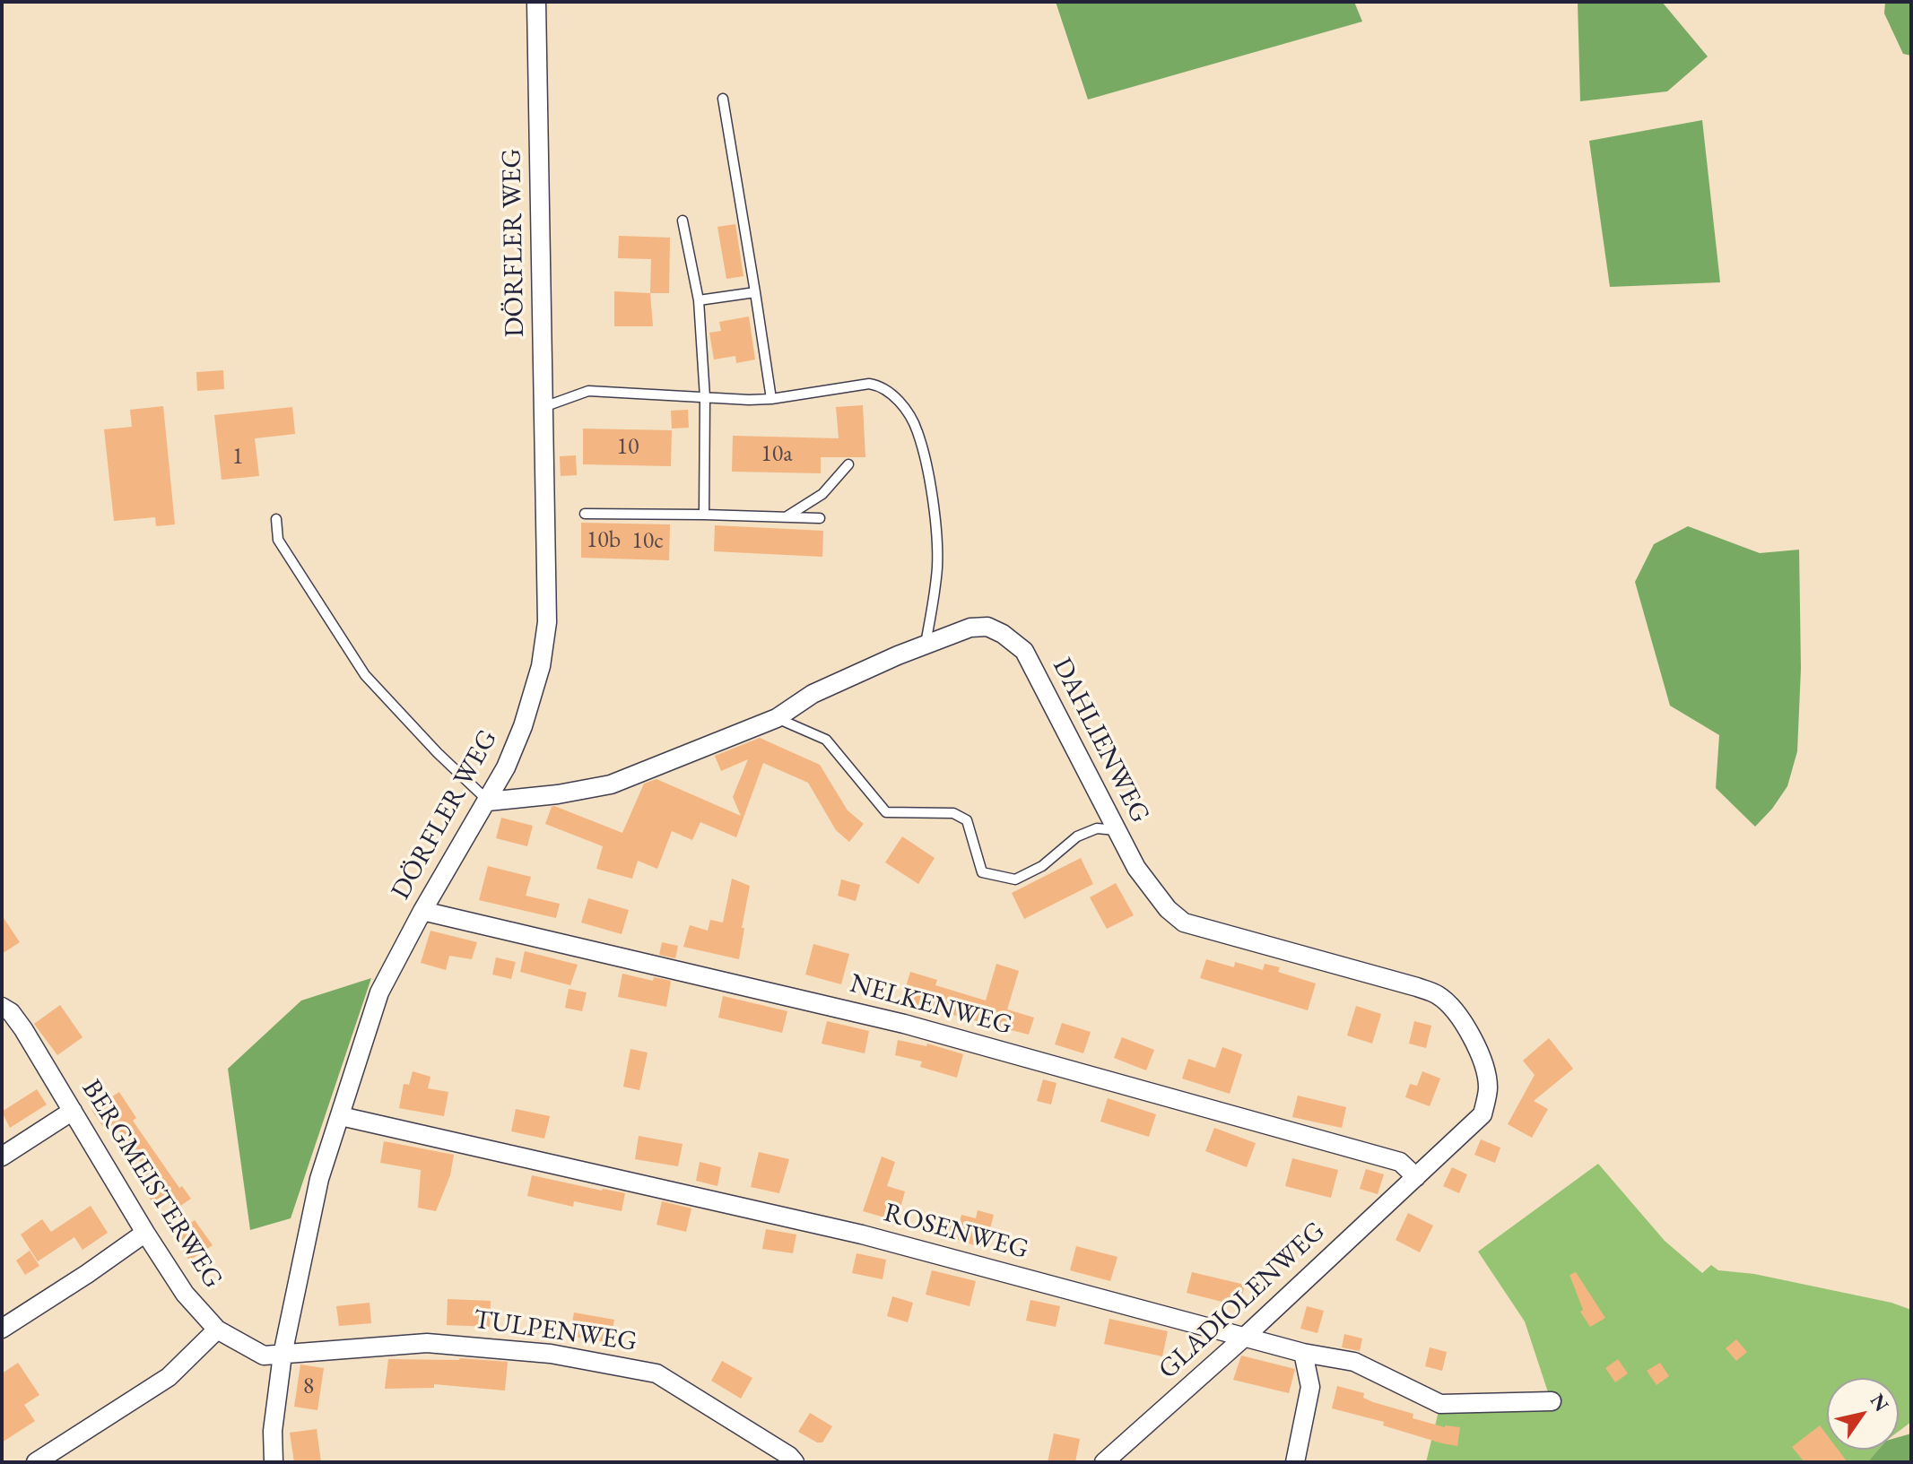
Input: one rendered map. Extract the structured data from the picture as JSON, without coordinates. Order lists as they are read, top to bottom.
{
  "streets": {
    "street": [
      "DÖRFLER WEG",
      "DAHLIENWEG",
      "NELKENWEG",
      "BERGMEISTERWEG",
      "ROSENWEG",
      "GLADIOLENWEG",
      "TULPENWEG"
    ]
  },
  "crossings": [
    ["DÖRFLER WEG", "DAHLIENWEG"],
    ["DÖRFLER WEG", "NELKENWEG"],
    ["DÖRFLER WEG", "BERGMEISTERWEG"],
    ["DÖRFLER WEG", "ROSENWEG"],
    ["DÖRFLER WEG", "TULPENWEG"],
    ["DAHLIENWEG", "NELKENWEG"],
    ["DAHLIENWEG", "GLADIOLENWEG"],
    ["NELKENWEG", "GLADIOLENWEG"],
    ["BERGMEISTERWEG", "TULPENWEG"],
    ["ROSENWEG", "GLADIOLENWEG"]
  ],
  "house_numbers": [
    "10",
    "10a",
    "1",
    "10b",
    "10c",
    "8"
  ],
  "north": "top right"
}
